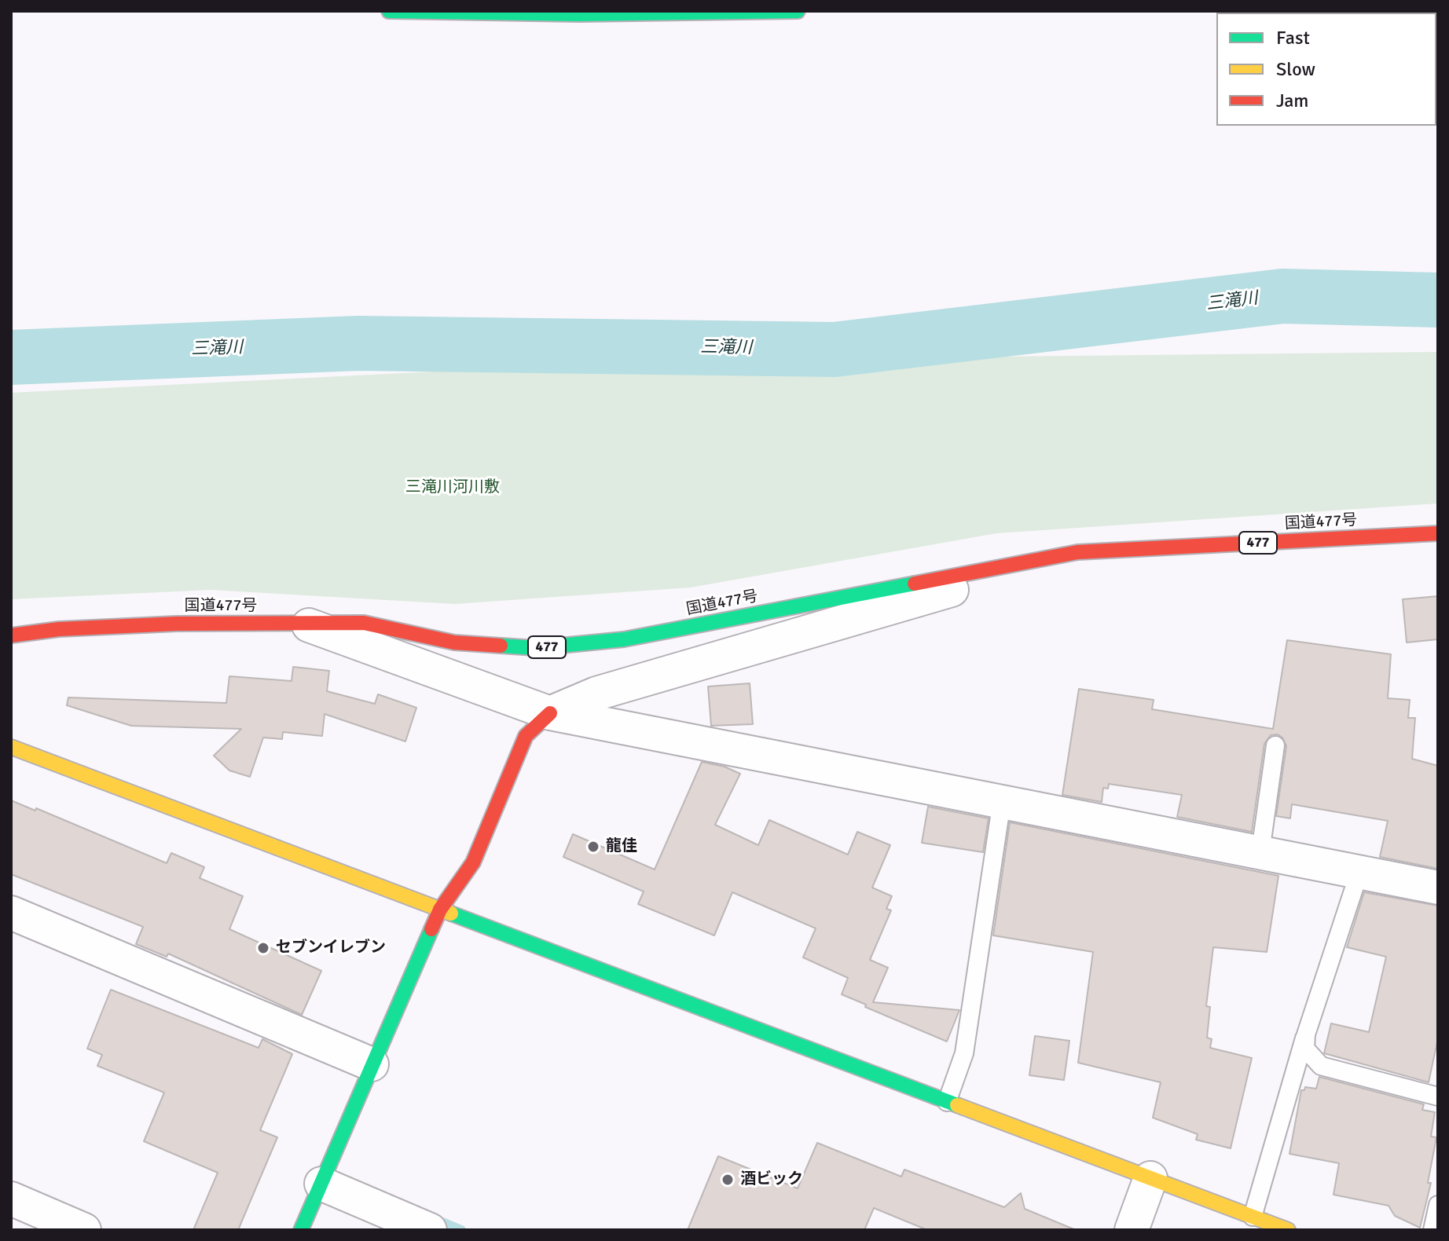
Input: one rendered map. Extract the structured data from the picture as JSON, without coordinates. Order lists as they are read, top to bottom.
{
  "streets": {
    "main road": ["国道477号", "477"]
  },
  "water": ["三滝川"],
  "parks": ["三滝川河川敷"],
  "places": ["龍佳", "セブンイレブン", "酒ビック"],
  "legend": ["Fast", "Slow", "Jam"]
}
